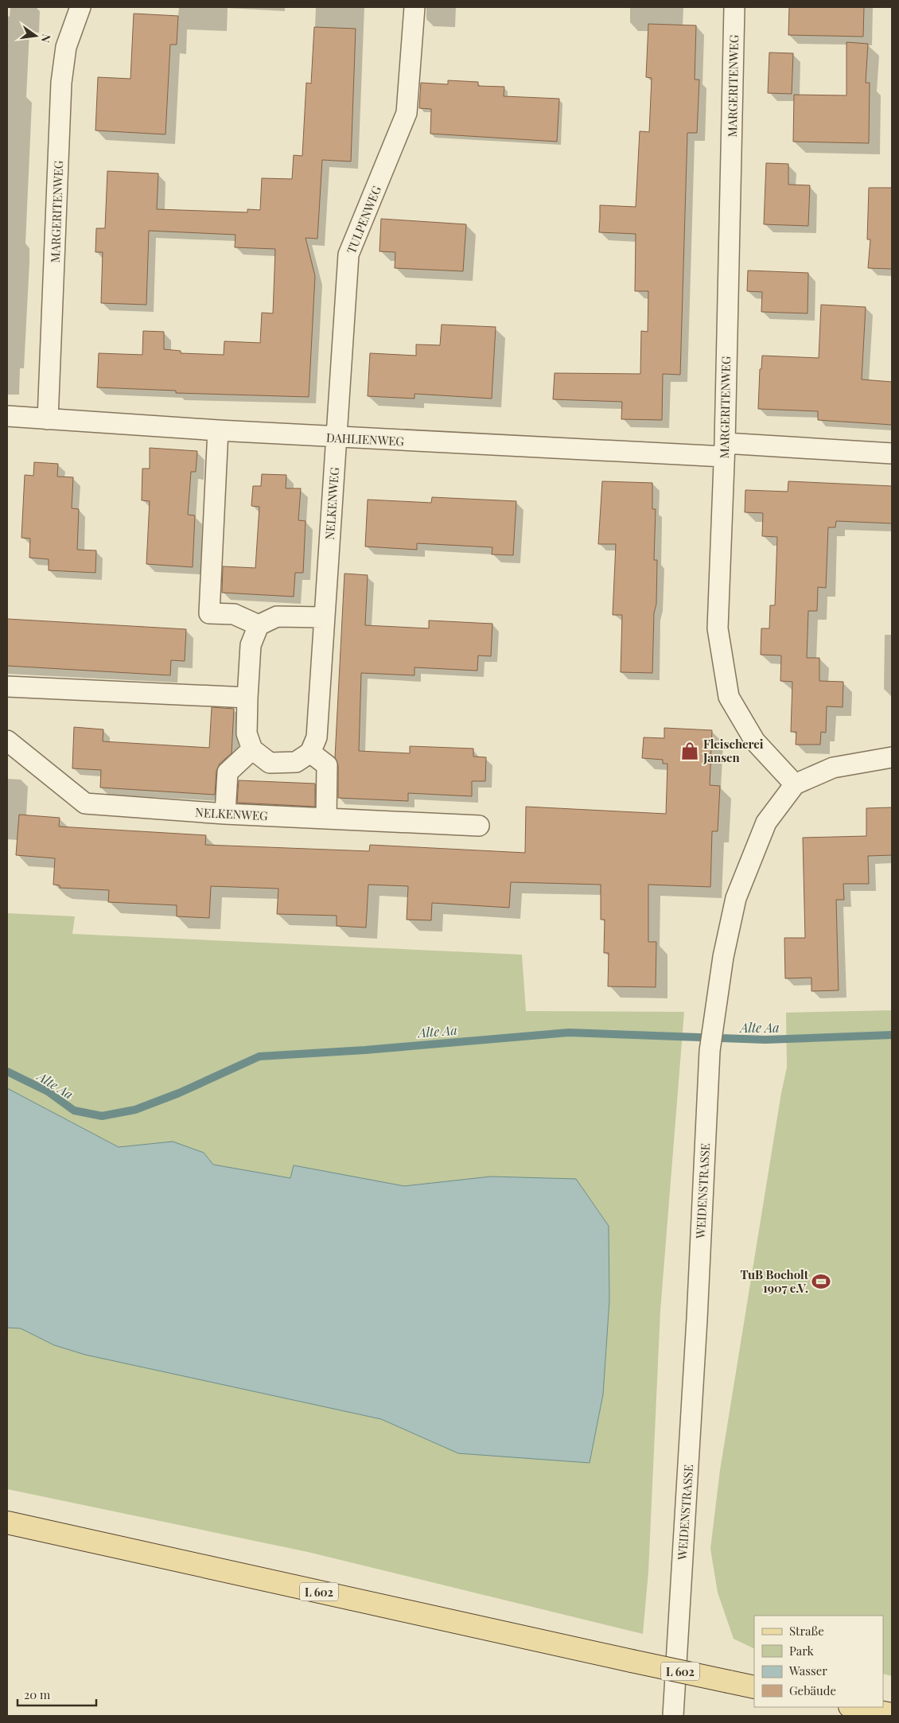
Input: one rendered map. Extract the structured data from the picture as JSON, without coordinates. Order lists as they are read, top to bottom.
{
  "streets": {
    "main road": ["L 602"],
    "street": [
      "MARGERITENWEG",
      "TULPENWEG",
      "DAHLIENWEG",
      "NELKENWEG",
      "WEIDENSTRASSE"
    ]
  },
  "crossings": [
    ["MARGERITENWEG", "DAHLIENWEG"],
    ["MARGERITENWEG", "WEIDENSTRASSE"],
    ["TULPENWEG", "DAHLIENWEG"],
    ["TULPENWEG", "NELKENWEG"],
    ["DAHLIENWEG", "NELKENWEG"]
  ],
  "water": ["Alte Aa"],
  "places": {
    "shop": ["Fleischerei Jansen"],
    "sports": ["TuB Bocholt 1907 e.V."]
  },
  "legend": [
    "Straße",
    "Park",
    "Wasser",
    "Gebäude"
  ],
  "scale_bar": "20 m",
  "north": "right"
}
